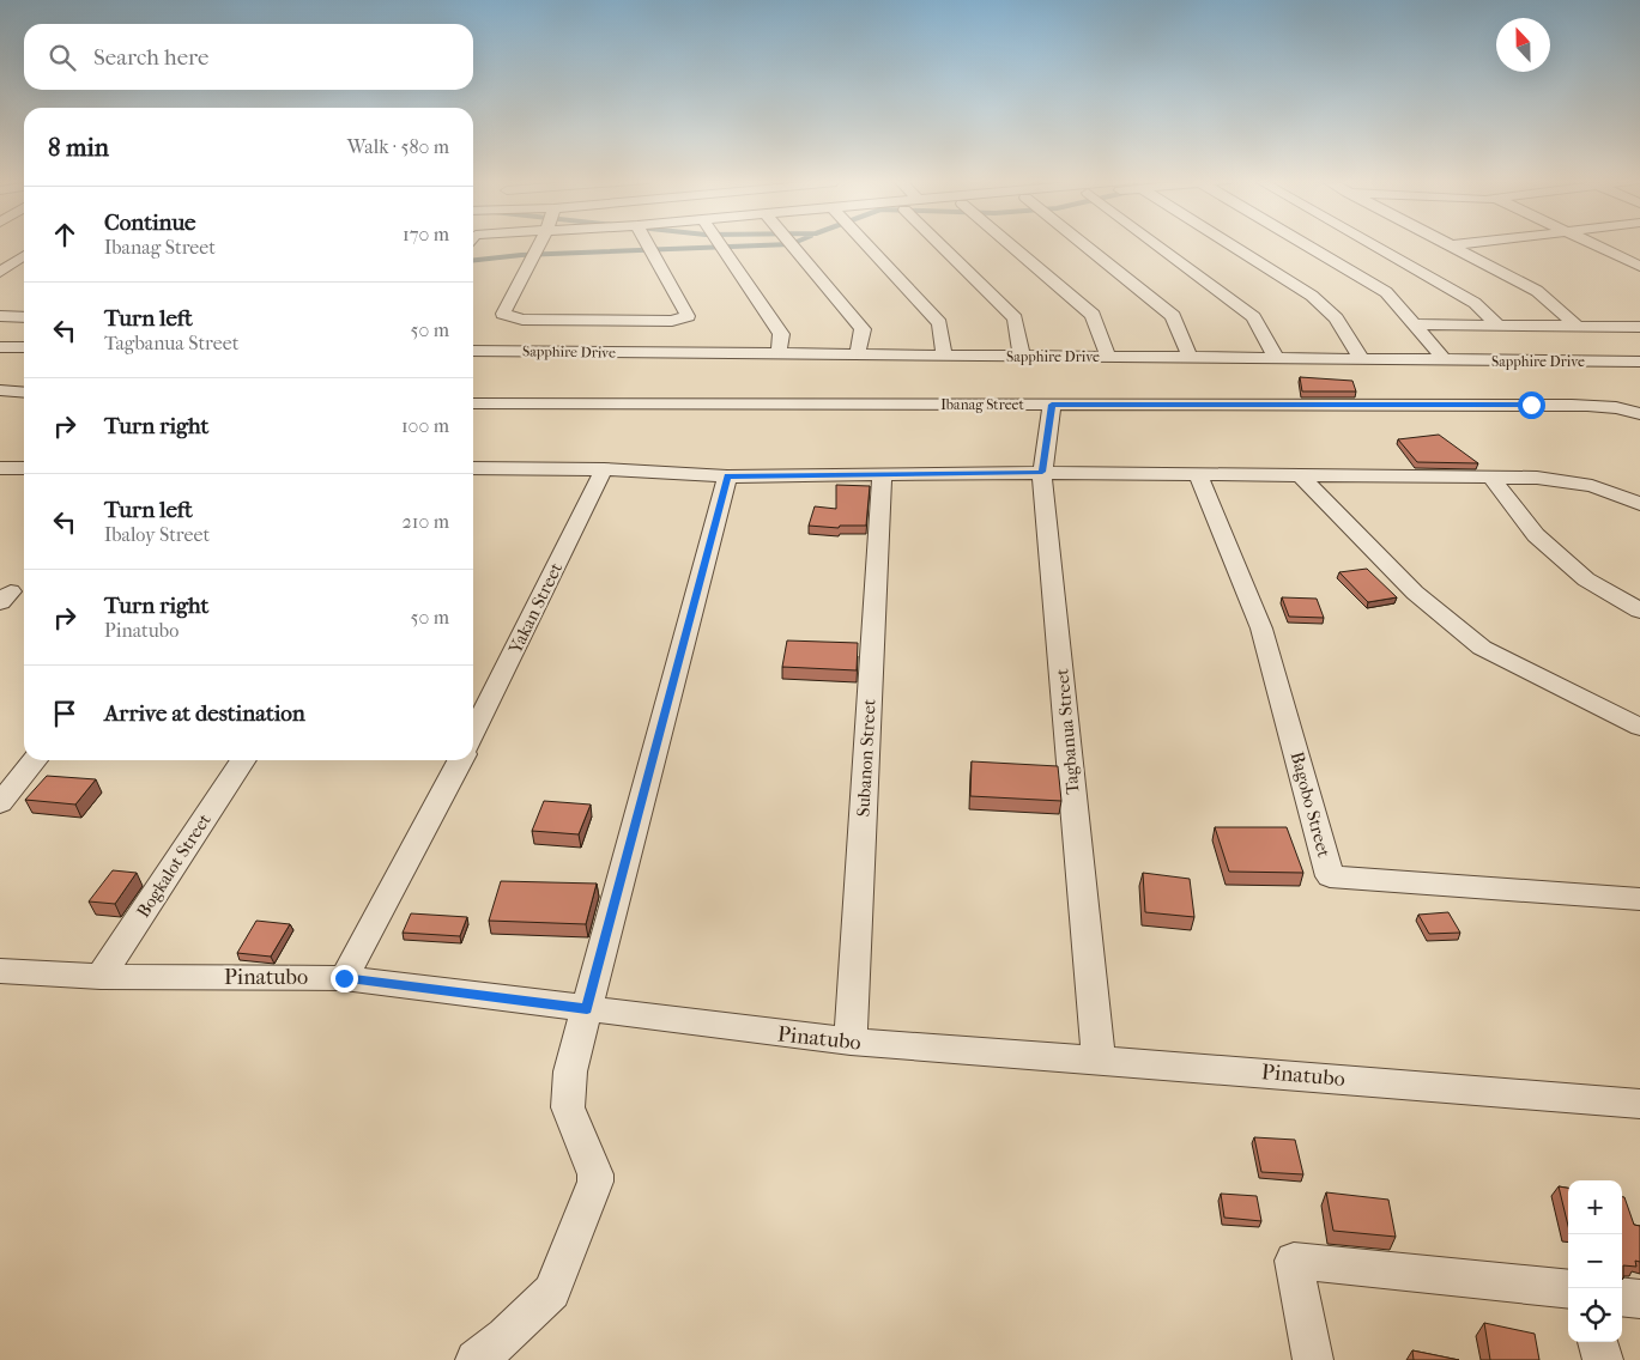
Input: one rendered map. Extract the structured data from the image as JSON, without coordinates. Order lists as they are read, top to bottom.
{
  "streets": {
    "street": [
      "Sapphire Drive",
      "Ibanag Street",
      "Yakan Street",
      "Tagbanua Street",
      "Subanon Street",
      "Bagobo Street",
      "Bogkalot Street",
      "Pinatubo"
    ]
  },
  "crossings": [
    ["Ibanag Street", "Tagbanua Street"],
    ["Tagbanua Street", "Pinatubo"],
    ["Subanon Street", "Pinatubo"],
    ["Bogkalot Street", "Pinatubo"]
  ],
  "north": "top",
  "page": {
    "search": "Search here",
    "heading": ["8 min", "Walk · 580 m"],
    "list": [
      ["Continue", "Ibanag Street", "170 m"],
      ["Turn left", "Tagbanua Street", "50 m"],
      ["Turn right", "100 m"],
      ["Turn left", "Ibaloy Street", "210 m"],
      ["Turn right", "Pinatubo", "50 m"],
      "Arrive at destination"
    ],
    "map_buttons": ["+", "−"]
  }
}
